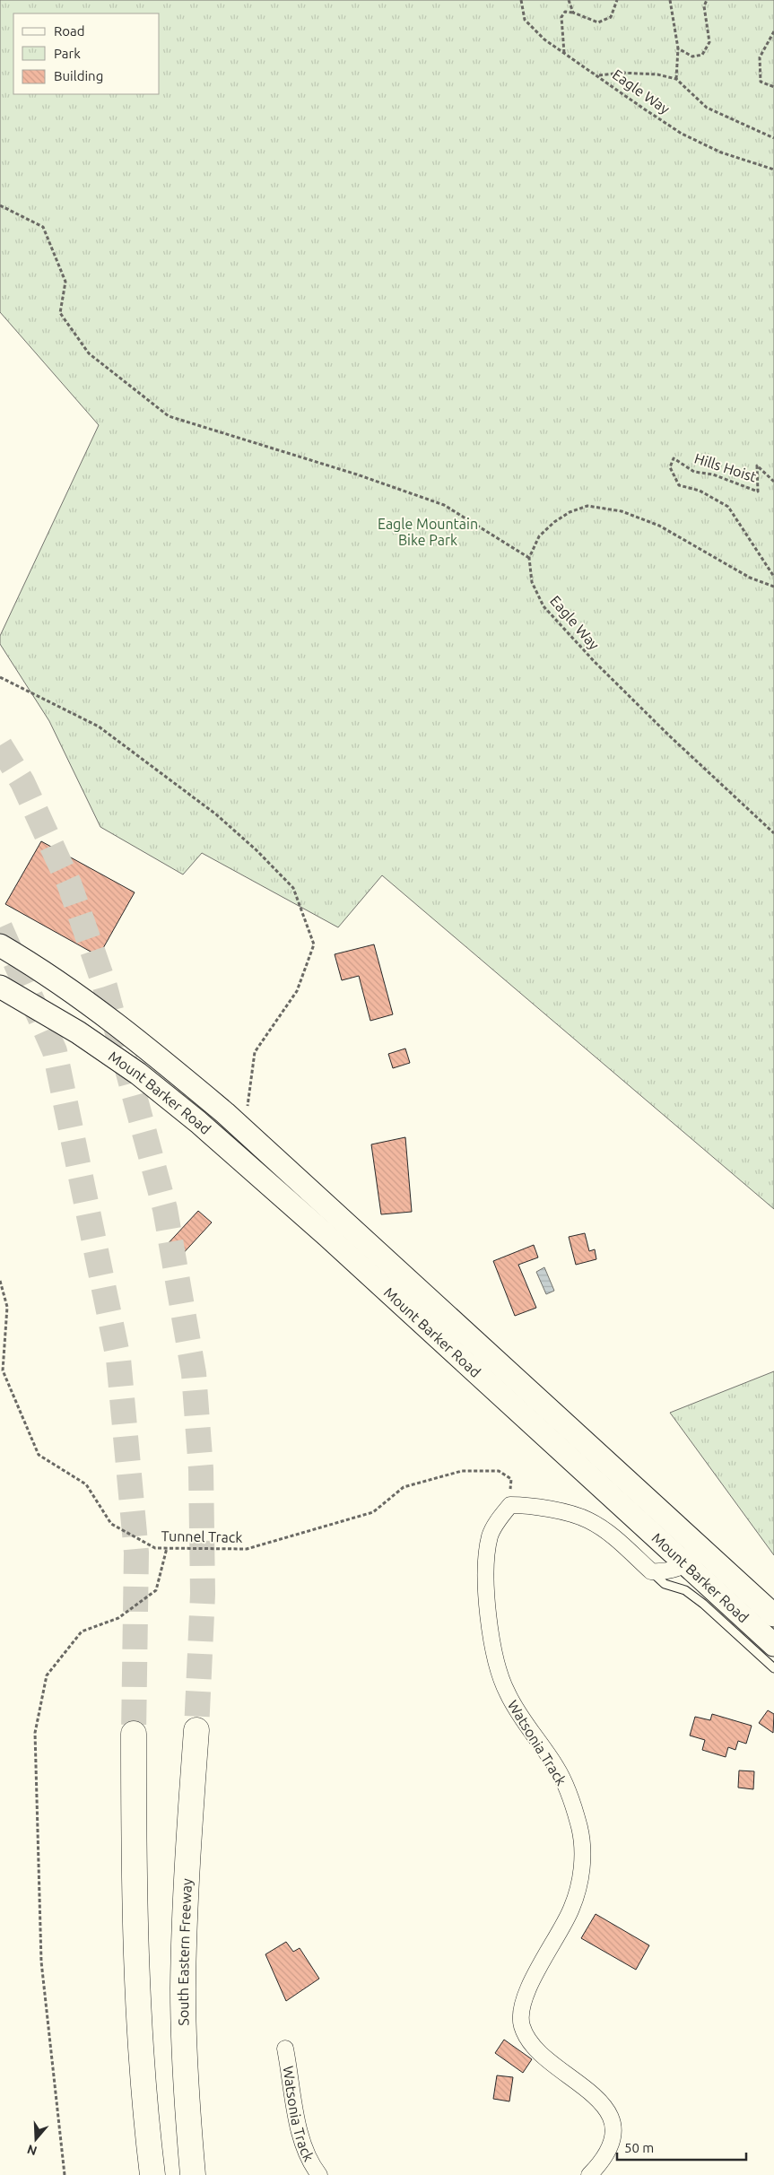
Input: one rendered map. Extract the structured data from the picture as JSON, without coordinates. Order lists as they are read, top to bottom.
{
  "streets": {
    "highway": ["South Eastern Freeway"],
    "main road": ["Mount Barker Road"],
    "street": ["Watsonia Track"],
    "path": ["Eagle Way", "Hills Hoist", "Tunnel Track"]
  },
  "crossings": [
    ["Tunnel Track", "Watsonia Track"]
  ],
  "parks": ["Eagle Mountain Bike Park"],
  "legend": ["Road", "Park", "Building"],
  "scale_bar": "50 m",
  "north": "bottom"
}
